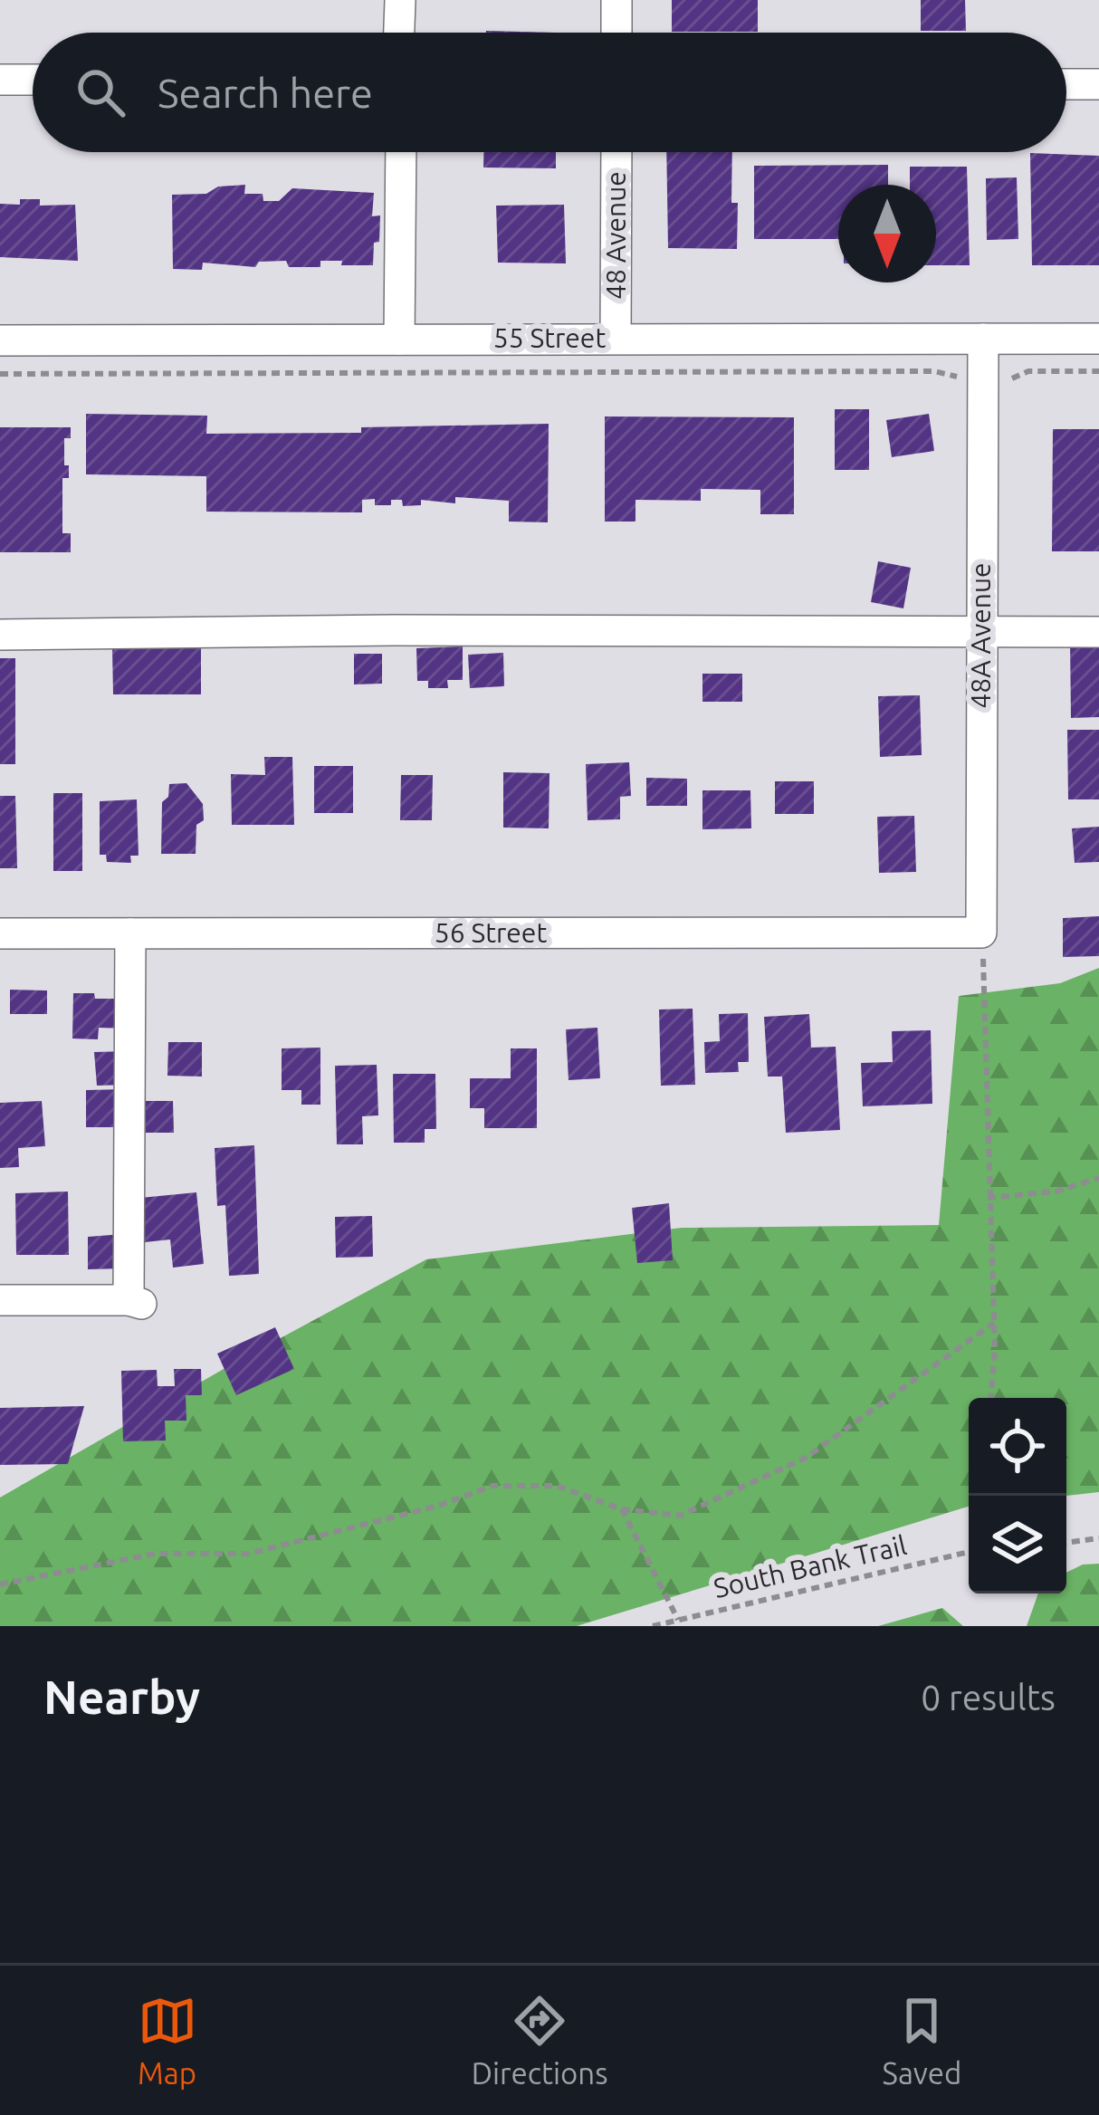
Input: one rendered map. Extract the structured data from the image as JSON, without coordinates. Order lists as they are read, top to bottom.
{
  "streets": {
    "street": [
      "48 Avenue",
      "55 Street",
      "48A Avenue",
      "56 Street"
    ],
    "path": ["South Bank Trail"]
  },
  "crossings": [
    ["48 Avenue", "55 Street"],
    ["55 Street", "48A Avenue"],
    ["48A Avenue", "56 Street"]
  ],
  "north": "bottom",
  "page": {
    "search": "Search here",
    "heading": ["Nearby", "0 results"],
    "nav": ["Map", "Directions", "Saved"]
  }
}
